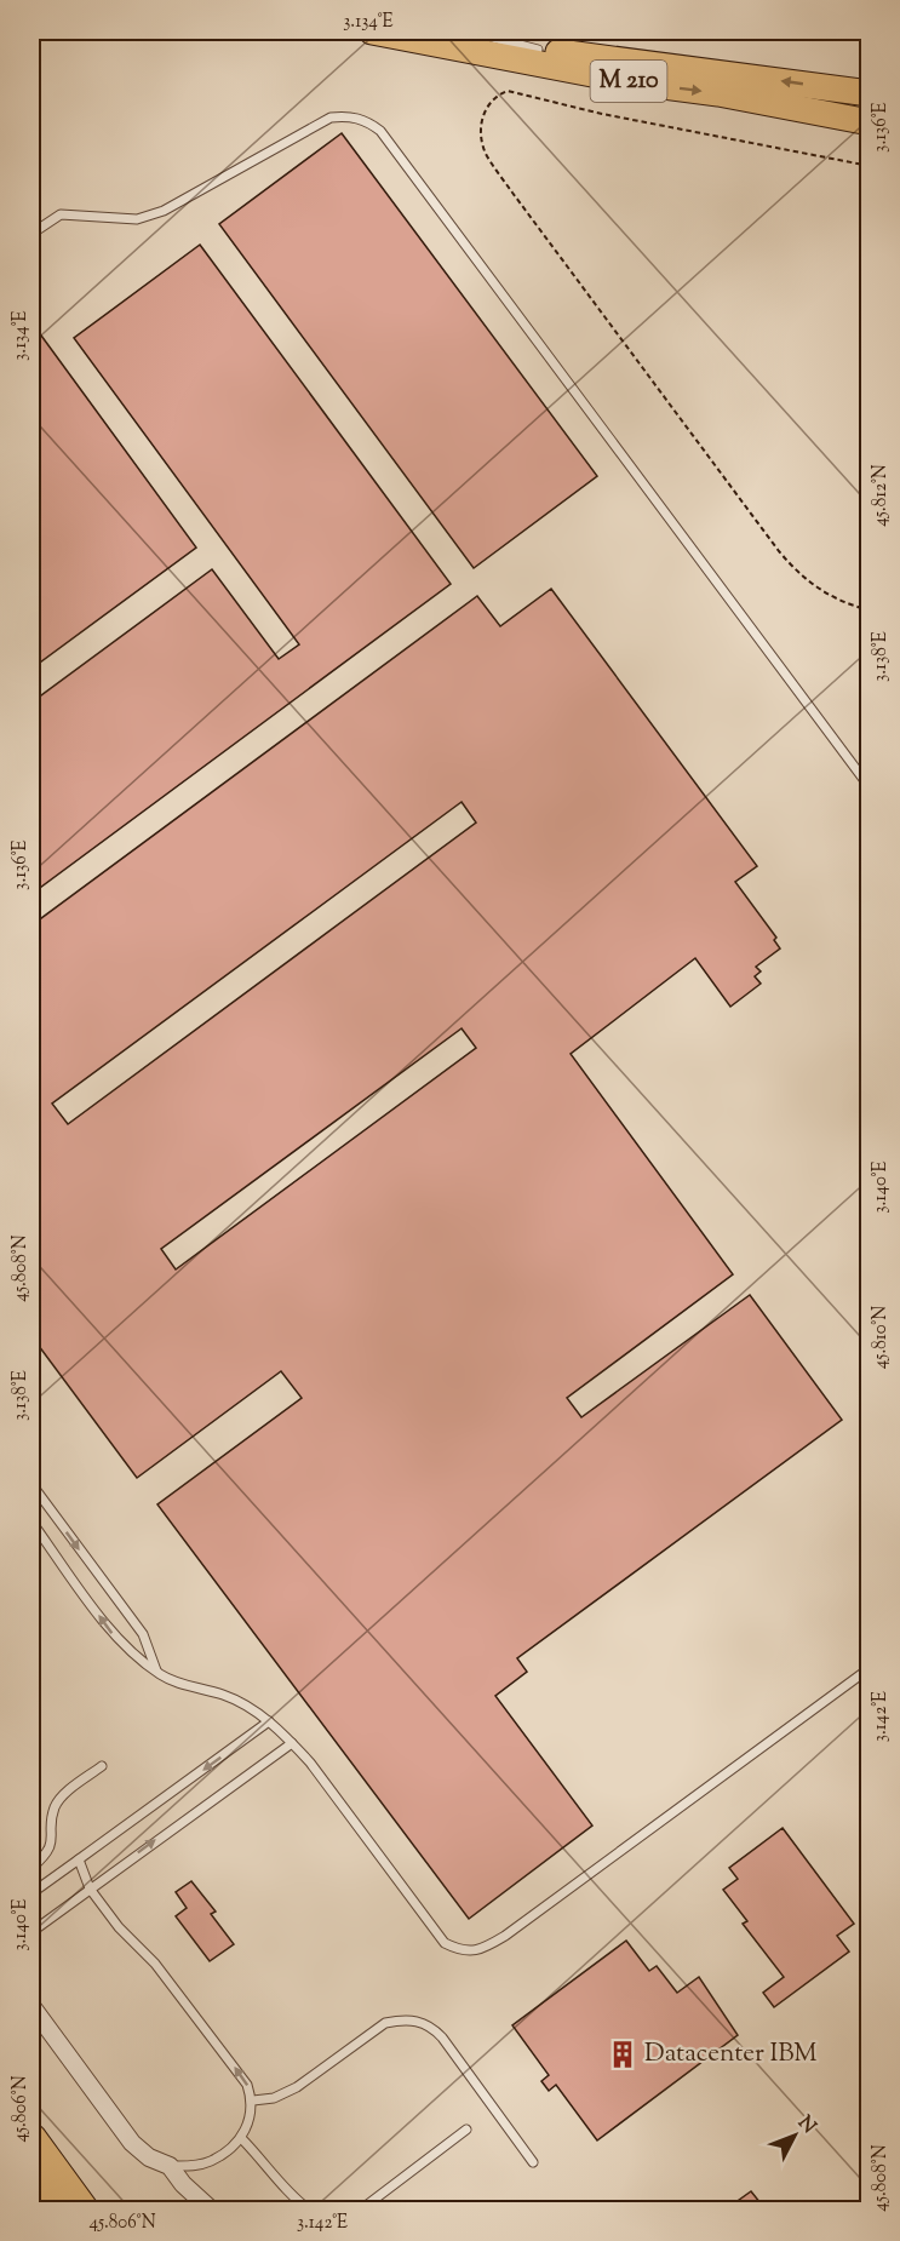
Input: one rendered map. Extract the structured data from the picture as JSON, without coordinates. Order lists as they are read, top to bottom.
{
  "streets": {
    "main road": ["M 210"]
  },
  "places": {
    "building": ["Datacenter IBM"]
  },
  "north": "top right",
  "coordinates": [
    "3.134°E",
    "3.136°E",
    "45.812°N",
    "3.138°E",
    "3.140°E",
    "45.808°N",
    "45.810°N",
    "3.142°E",
    "45.806°N"
  ]
}
